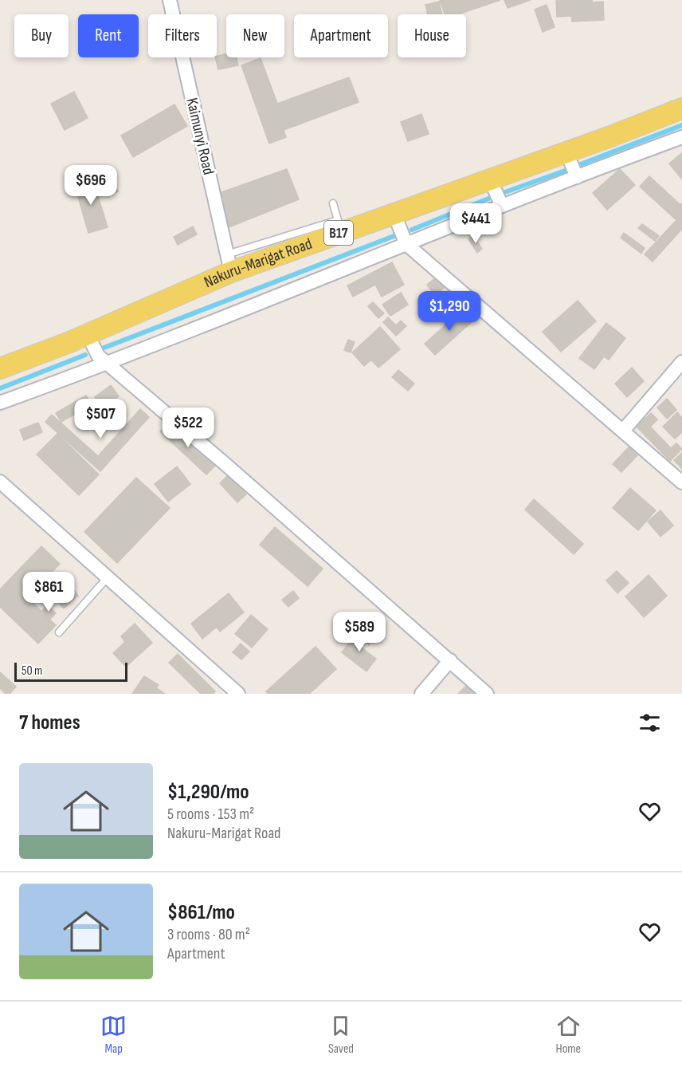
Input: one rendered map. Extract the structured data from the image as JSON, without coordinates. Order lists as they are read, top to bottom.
{
  "streets": {
    "main road": ["B17", "Nakuru-Marigat Road"],
    "street": ["Kaimunyi Road"]
  },
  "crossings": [
    ["Kaimunyi Road", "Nakuru-Marigat Road"]
  ],
  "scale_bar": "50 m",
  "page": {
    "chip": [
      "Buy",
      "Rent",
      "Filters",
      "New",
      "Apartment",
      "House"
    ],
    "price": [
      "$696",
      "$441",
      "$1,290",
      "$507",
      "$522",
      "$861",
      "$589"
    ],
    "scale": "50 m",
    "heading": "7 homes",
    "list": [
      {
        "name": "$1,290/mo",
        "note": "5 rooms · 153 m² · Nakuru-Marigat Road"
      },
      {
        "name": "$861/mo",
        "note": "3 rooms · 80 m² · Apartment"
      }
    ],
    "tabs": ["Map", "Saved", "Home"]
  }
}
